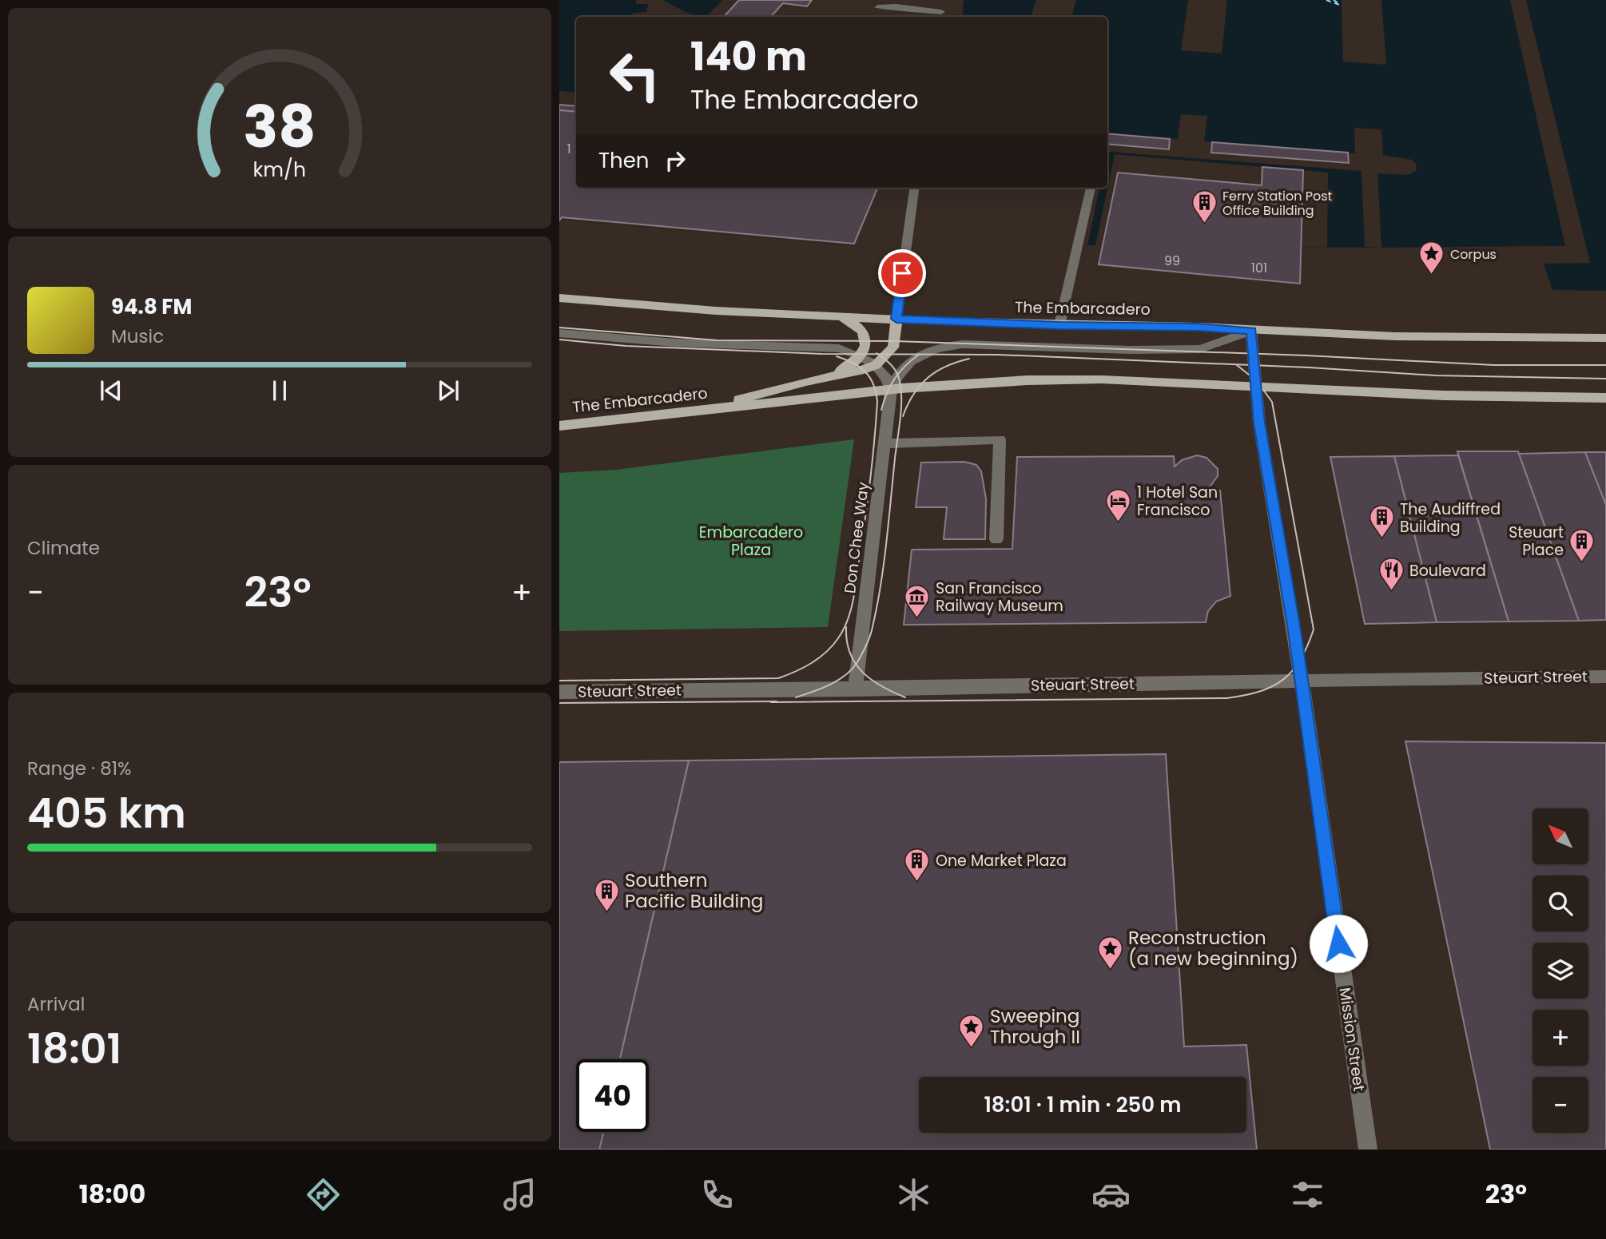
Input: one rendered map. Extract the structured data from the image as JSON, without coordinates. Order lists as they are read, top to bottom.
{
  "streets": {
    "main road": ["The Embarcadero"],
    "street": ["Don Chee Way", "Steuart Street", "Mission Street"]
  },
  "crossings": [
    ["The Embarcadero", "Don Chee Way"],
    ["The Embarcadero", "Mission Street"],
    ["Don Chee Way", "Steuart Street"],
    ["Steuart Street", "Mission Street"]
  ],
  "parks": ["Embarcadero Plaza"],
  "places": {
    "building": [
      "Ferry Station Post Office Building",
      "The Audiffred Building",
      "Steuart Place",
      "One Market Plaza",
      "Southern Pacific Building"
    ],
    "place": ["Corpus", "Reconstruction (a new beginning)", "Sweeping Through II"],
    "hotel": ["1 Hotel San Francisco"],
    "restaurant": ["Boulevard"],
    "museum": ["San Francisco Railway Museum"]
  },
  "house_numbers": ["1", "99", "101"],
  "north": "top left",
  "page": {
    "turn": ["140 m", "The Embarcadero"],
    "then": "Then",
    "song": ["94.8 FM", "Music"],
    "tile": [
      "Climate",
      ["Range · 81%", "405 km"],
      ["Arrival", "18:01"]
    ],
    "heat": ["−", "23°", "+"],
    "map_buttons": ["+", "−"],
    "limit": "40",
    "trip": "18:01 · 1 min · 250 m",
    "tabs": ["18:00", "23°"],
    "gauge": ["38", "km/h"]
  }
}
